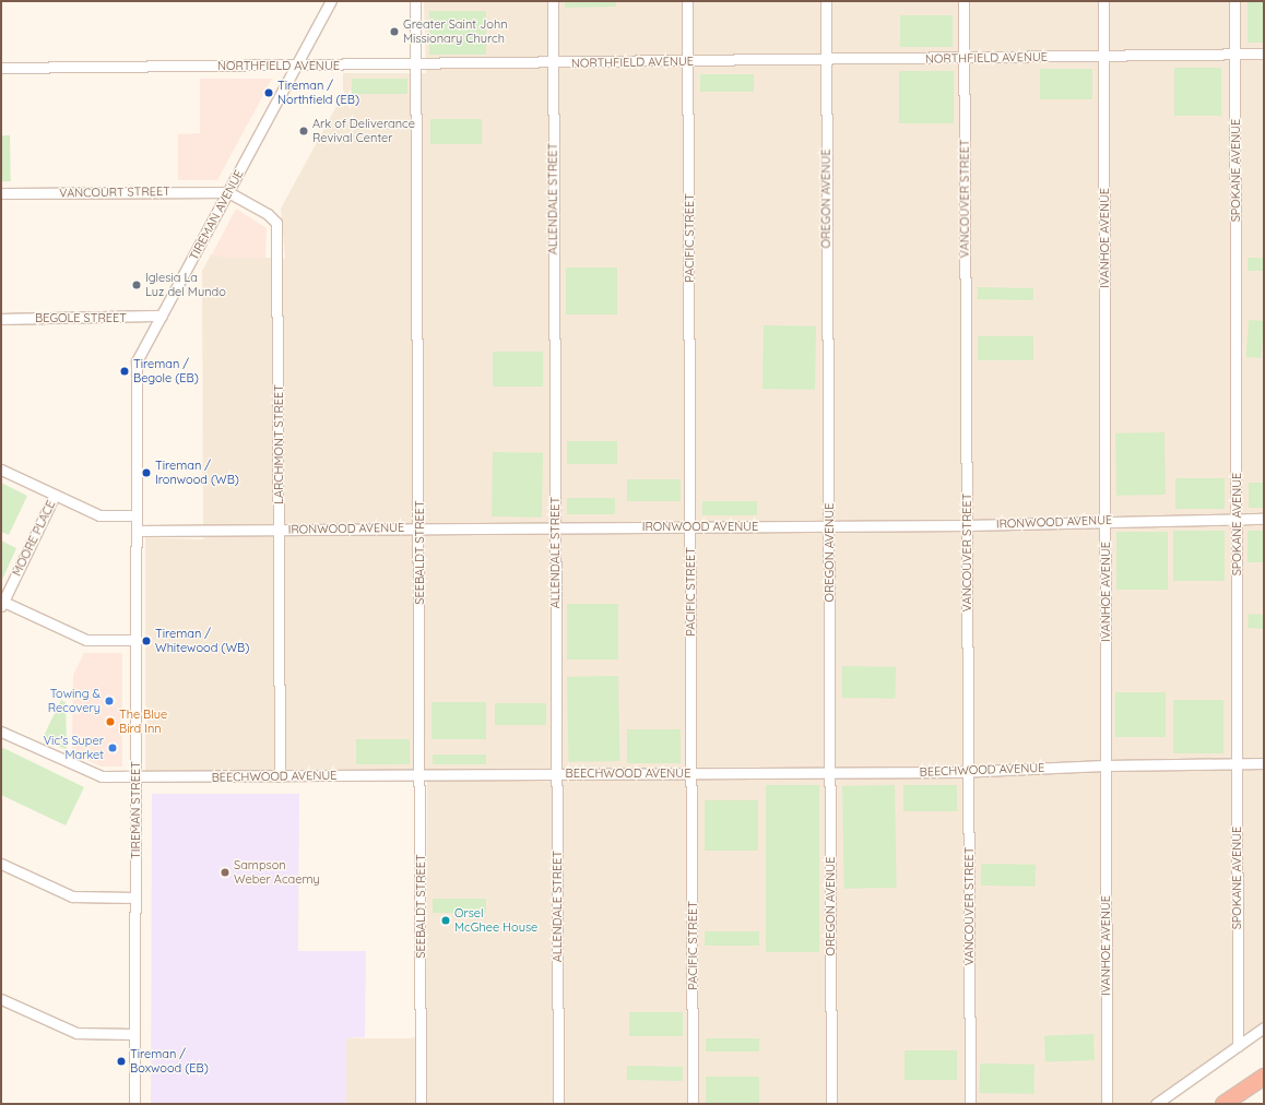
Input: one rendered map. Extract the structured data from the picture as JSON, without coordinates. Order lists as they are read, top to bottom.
{
  "streets": {
    "street": [
      "NORTHFIELD AVENUE",
      "SPOKANE AVENUE",
      "VANCOURT STREET",
      "ALLENDALE STREET",
      "OREGON AVENUE",
      "VANCOUVER STREET",
      "TIREMAN AVENUE",
      "PACIFIC STREET",
      "IVANHOE AVENUE",
      "BEGOLE STREET",
      "LARCHMONT STREET",
      "IRONWOOD AVENUE",
      "MOORE PLACE",
      "SEEBALDT STREET",
      "BEECHWOOD AVENUE",
      "TIREMAN STREET"
    ]
  },
  "crossings": [
    ["NORTHFIELD AVENUE", "SPOKANE AVENUE"],
    ["NORTHFIELD AVENUE", "ALLENDALE STREET"],
    ["NORTHFIELD AVENUE", "OREGON AVENUE"],
    ["NORTHFIELD AVENUE", "VANCOUVER STREET"],
    ["NORTHFIELD AVENUE", "TIREMAN AVENUE"],
    ["NORTHFIELD AVENUE", "PACIFIC STREET"],
    ["NORTHFIELD AVENUE", "IVANHOE AVENUE"],
    ["NORTHFIELD AVENUE", "SEEBALDT STREET"],
    ["SPOKANE AVENUE", "IRONWOOD AVENUE"],
    ["SPOKANE AVENUE", "BEECHWOOD AVENUE"],
    ["VANCOURT STREET", "TIREMAN AVENUE"],
    ["VANCOURT STREET", "LARCHMONT STREET"],
    ["ALLENDALE STREET", "IRONWOOD AVENUE"],
    ["ALLENDALE STREET", "BEECHWOOD AVENUE"],
    ["OREGON AVENUE", "IRONWOOD AVENUE"],
    ["OREGON AVENUE", "BEECHWOOD AVENUE"],
    ["VANCOUVER STREET", "IRONWOOD AVENUE"],
    ["VANCOUVER STREET", "BEECHWOOD AVENUE"],
    ["TIREMAN AVENUE", "BEGOLE STREET"],
    ["TIREMAN AVENUE", "LARCHMONT STREET"],
    ["TIREMAN AVENUE", "TIREMAN STREET"],
    ["PACIFIC STREET", "IRONWOOD AVENUE"],
    ["PACIFIC STREET", "BEECHWOOD AVENUE"],
    ["IVANHOE AVENUE", "IRONWOOD AVENUE"],
    ["IVANHOE AVENUE", "BEECHWOOD AVENUE"],
    ["LARCHMONT STREET", "IRONWOOD AVENUE"],
    ["LARCHMONT STREET", "BEECHWOOD AVENUE"],
    ["IRONWOOD AVENUE", "SEEBALDT STREET"],
    ["IRONWOOD AVENUE", "TIREMAN STREET"],
    ["SEEBALDT STREET", "BEECHWOOD AVENUE"],
    ["BEECHWOOD AVENUE", "TIREMAN STREET"]
  ],
  "places": [
    "Greater Saint John Missionary Church",
    "Tireman / Northfield (EB)",
    "Ark of Deliverance Revival Center",
    "Iglesia La Luz del Mundo",
    "Tireman / Begole (EB)",
    "Tireman / Ironwood (WB)",
    "Tireman / Whitewood (WB)",
    "Towing & Recovery",
    "The Blue Bird Inn",
    "Vic's Super Market",
    "Sampson Weber Acaemy",
    "Orsel McGhee House",
    "Tireman / Boxwood (EB)"
  ]
}
